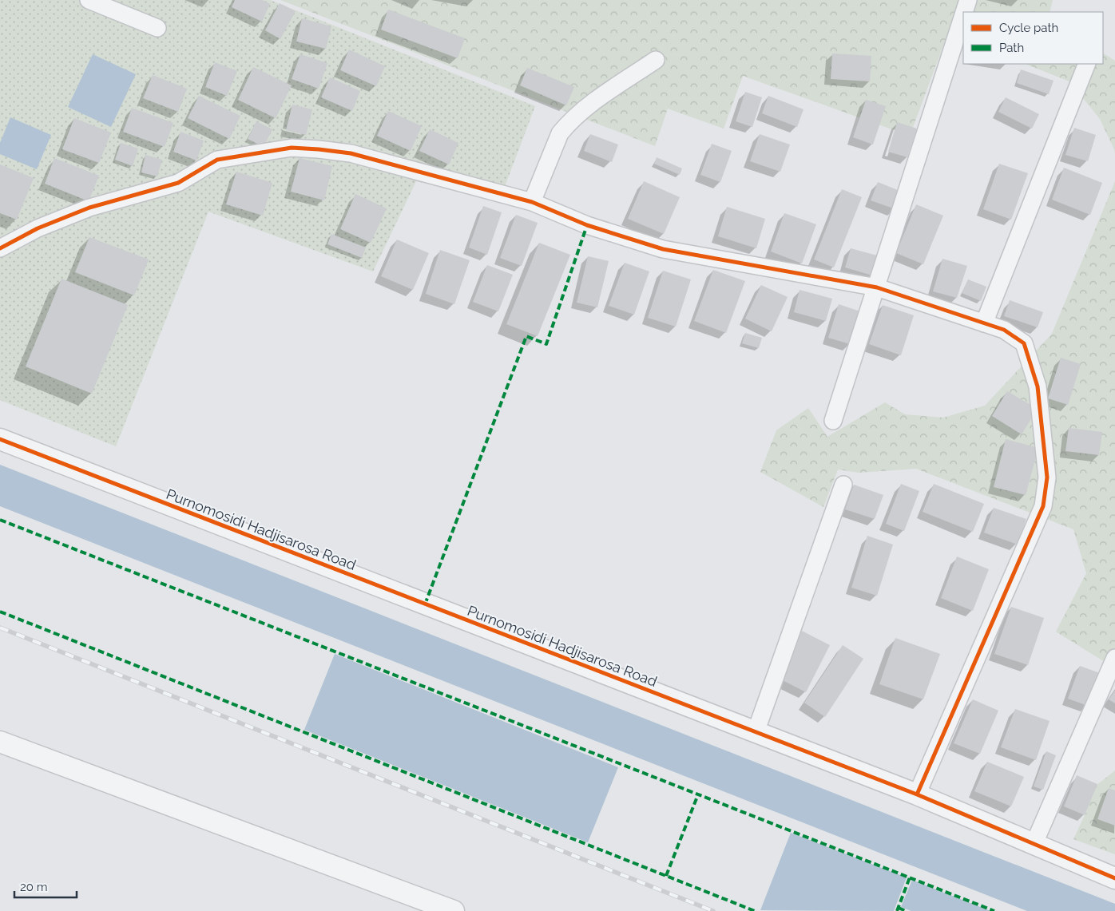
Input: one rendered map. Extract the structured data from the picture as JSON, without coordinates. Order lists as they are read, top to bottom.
{
  "streets": {
    "street": ["Purnomosidi Hadjisarosa Road"]
  },
  "legend": ["Cycle path", "Path"],
  "scale_bar": "20 m"
}
